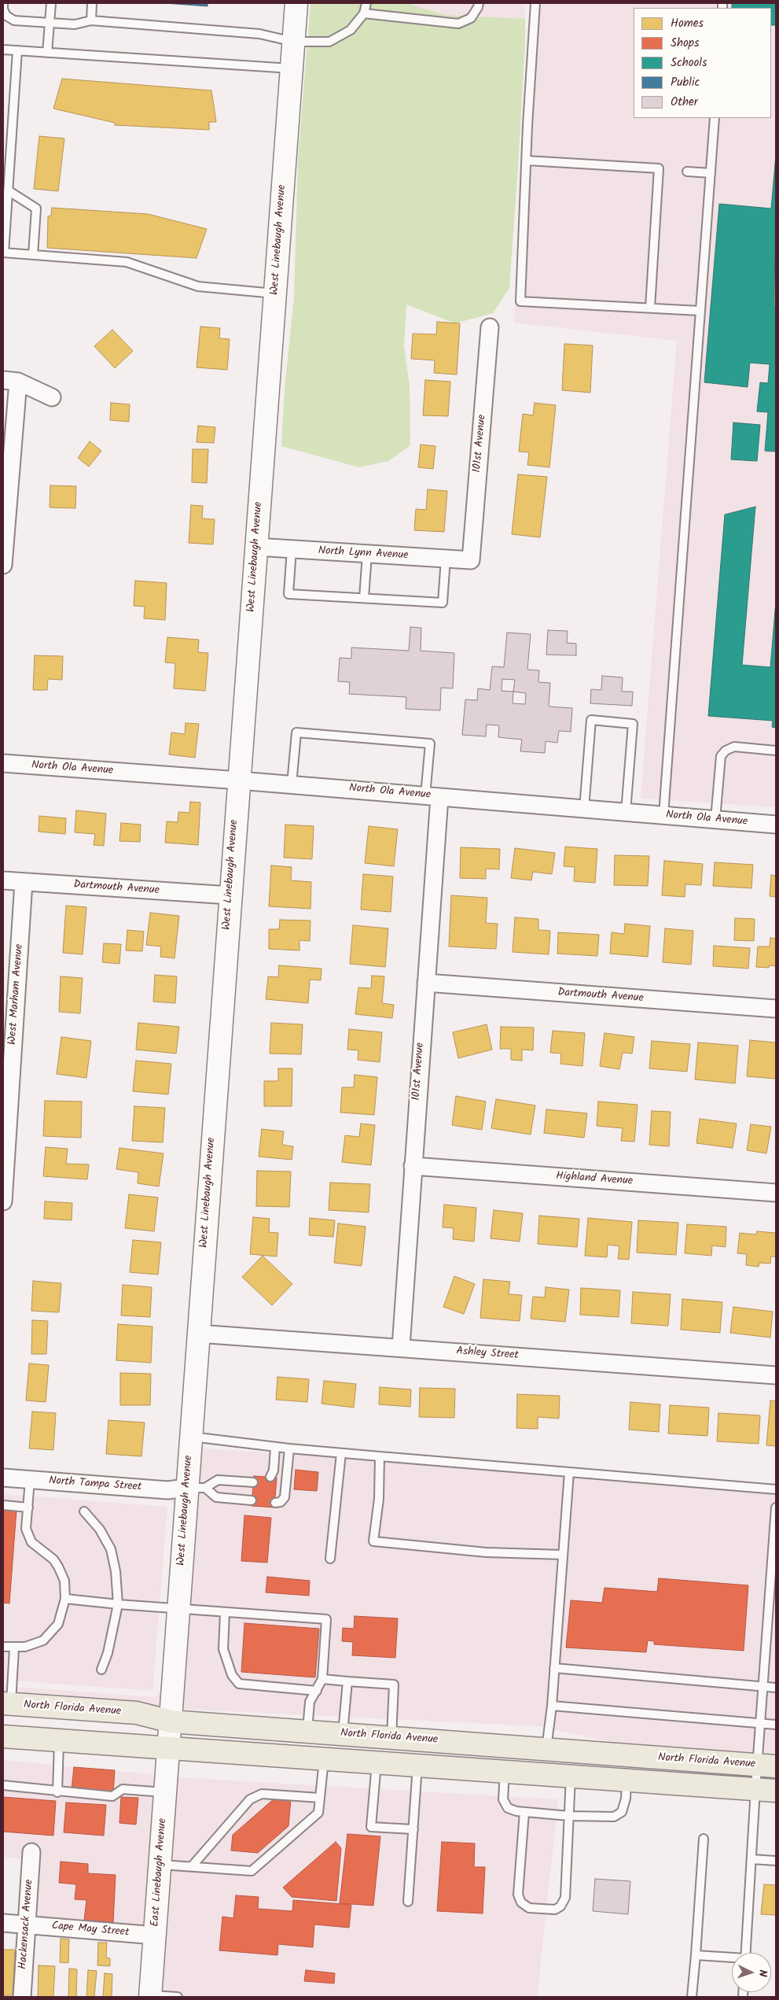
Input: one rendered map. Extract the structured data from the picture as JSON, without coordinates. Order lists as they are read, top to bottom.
{
  "streets": {
    "main road": ["North Florida Avenue"],
    "street": [
      "West Linebaugh Avenue",
      "101st Avenue",
      "North Lynn Avenue",
      "North Ola Avenue",
      "Dartmouth Avenue",
      "West Marham Avenue",
      "Highland Avenue",
      "Ashley Street",
      "North Tampa Street",
      "East Linebaugh Avenue",
      "Hackensack Avenue",
      "Cape May Street"
    ]
  },
  "crossings": [
    ["West Linebaugh Avenue", "North Lynn Avenue"],
    ["West Linebaugh Avenue", "North Ola Avenue"],
    ["West Linebaugh Avenue", "Dartmouth Avenue"],
    ["West Linebaugh Avenue", "Ashley Street"],
    ["West Linebaugh Avenue", "North Tampa Street"],
    ["West Linebaugh Avenue", "North Florida Avenue"],
    ["West Linebaugh Avenue", "East Linebaugh Avenue"],
    ["101st Avenue", "North Lynn Avenue"],
    ["101st Avenue", "North Ola Avenue"],
    ["101st Avenue", "Dartmouth Avenue"],
    ["101st Avenue", "Highland Avenue"],
    ["101st Avenue", "Ashley Street"],
    ["Dartmouth Avenue", "West Marham Avenue"],
    ["East Linebaugh Avenue", "Cape May Street"],
    ["Hackensack Avenue", "Cape May Street"]
  ],
  "legend": [
    "Homes",
    "Shops",
    "Schools",
    "Public",
    "Other"
  ],
  "north": "right"
}
